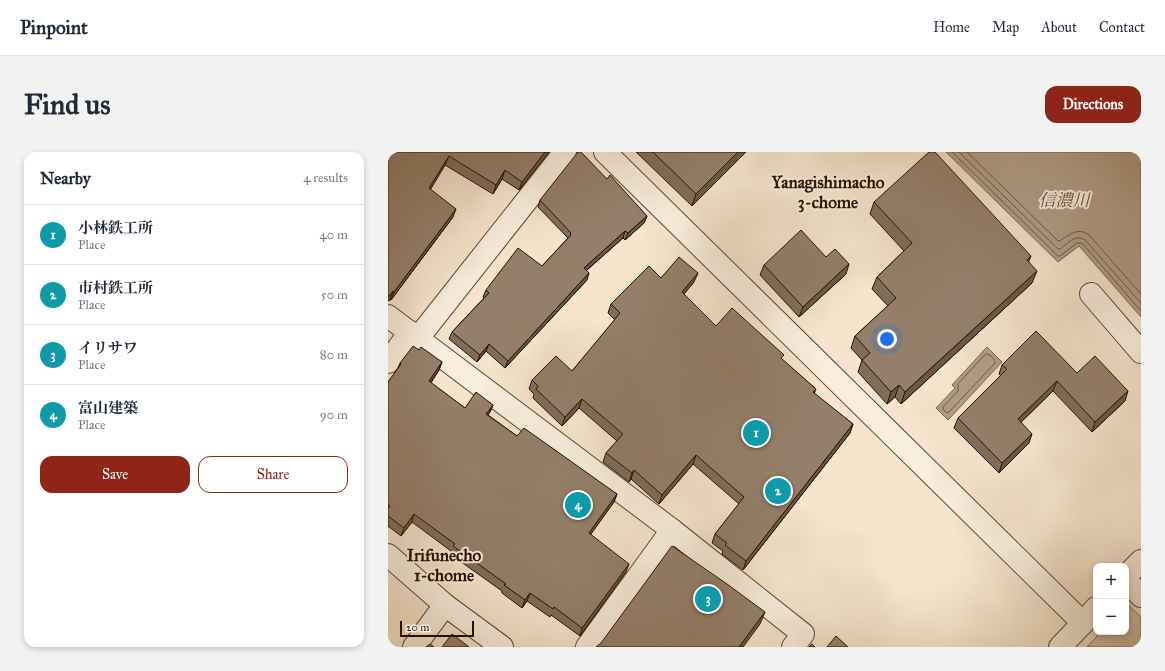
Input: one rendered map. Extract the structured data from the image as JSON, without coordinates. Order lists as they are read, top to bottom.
{
  "districts": ["Yanagishimacho 3-chome", "Irifunecho 1-chome"],
  "water": ["信濃川"],
  "scale_bar": "20 m",
  "page": {
    "header": "Pinpoint",
    "nav": [
      "Home",
      "Map",
      "About",
      "Contact"
    ],
    "buttons": [
      "Directions",
      ["Save", "Share"]
    ],
    "title": "Find us",
    "heading": ["Nearby", "4 results"],
    "list": [
      {
        "mark": "1",
        "name": "小林鉄工所",
        "note": "Place",
        "value": "40 m"
      },
      {
        "mark": "2",
        "name": "市村鉄工所",
        "note": "Place",
        "value": "50 m"
      },
      {
        "mark": "3",
        "name": "イリサワ",
        "note": "Place",
        "value": "80 m"
      },
      {
        "mark": "4",
        "name": "富山建築",
        "note": "Place",
        "value": "90 m"
      }
    ],
    "pins": [
      "1",
      "2",
      "4",
      "3"
    ],
    "map_buttons": ["+", "−"],
    "scale": "20 m"
  }
}
